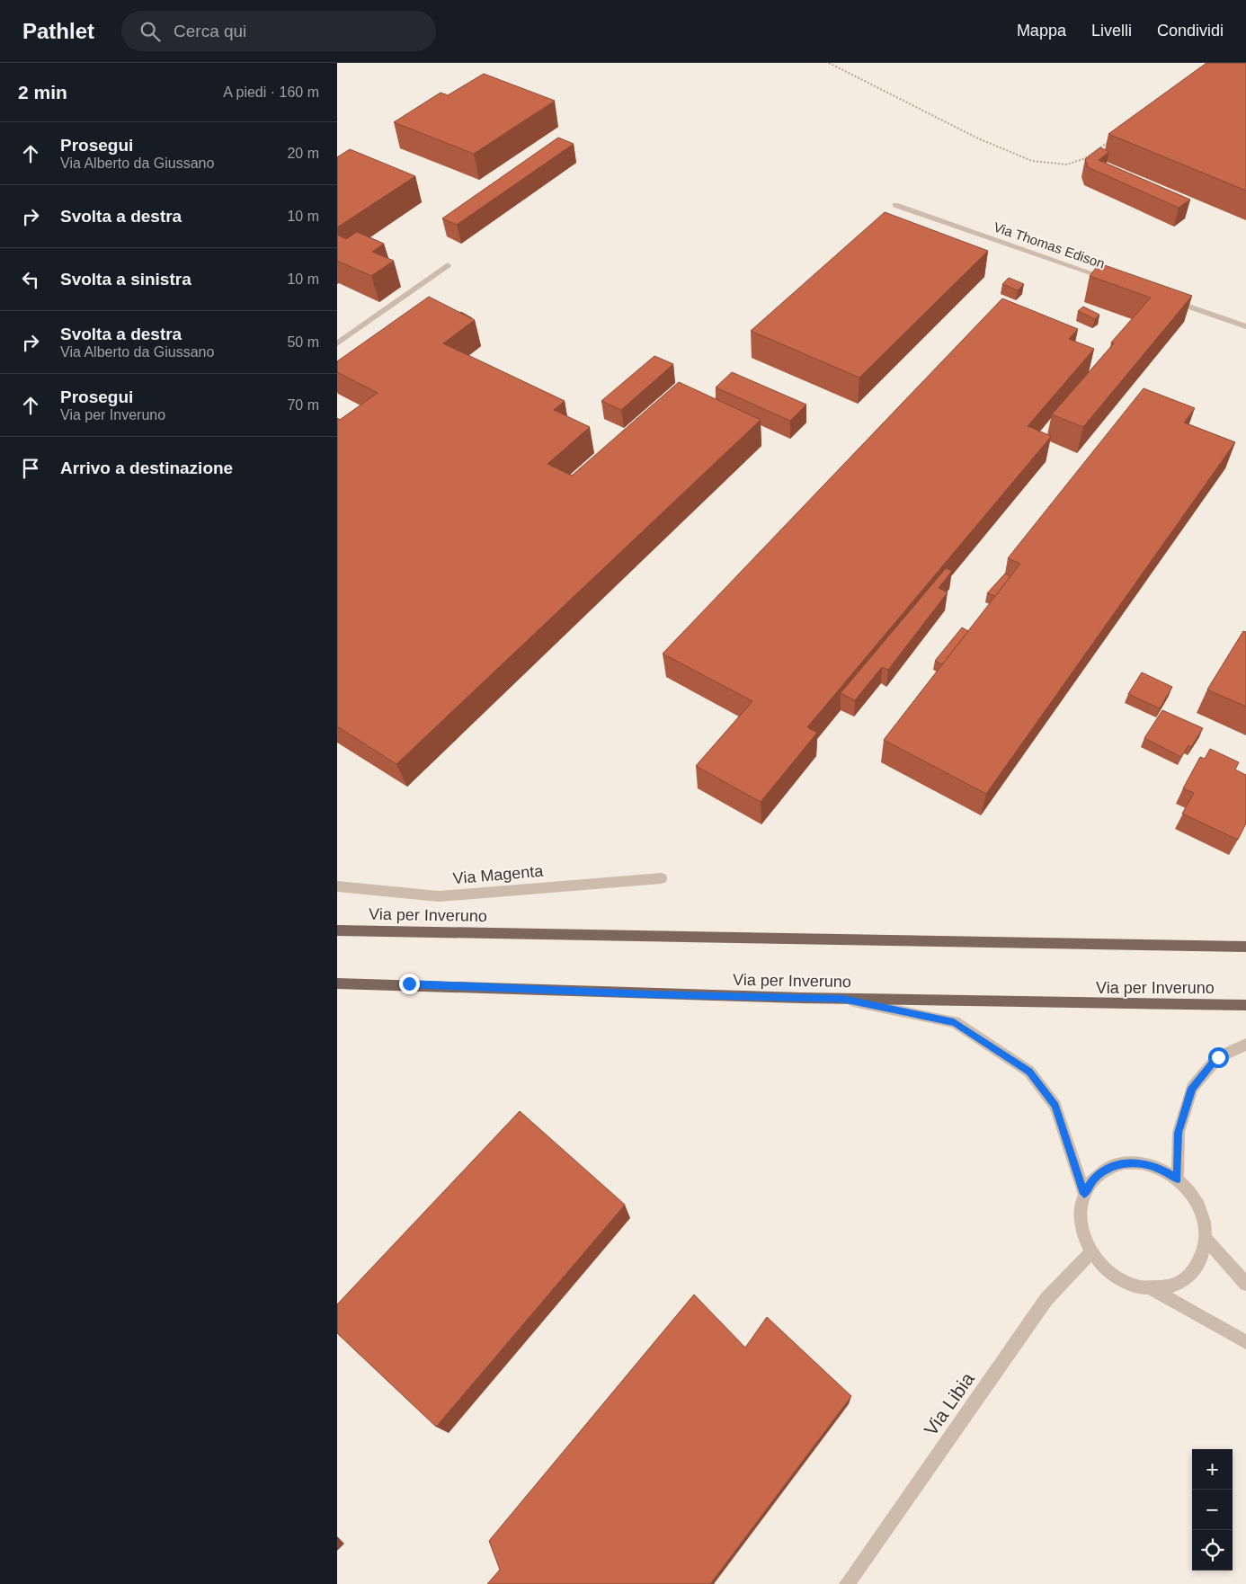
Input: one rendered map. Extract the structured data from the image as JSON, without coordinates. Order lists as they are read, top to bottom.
{
  "streets": {
    "main road": ["Via per Inveruno"],
    "street": ["Via Thomas Edison", "Via Magenta", "Via Libia"]
  },
  "page": {
    "header": "Pathlet",
    "search": "Cerca qui",
    "nav": ["Mappa", "Livelli", "Condividi"],
    "heading": ["2 min", "A piedi · 160 m"],
    "list": [
      ["Prosegui", "Via Alberto da Giussano", "20 m"],
      ["Svolta a destra", "10 m"],
      ["Svolta a sinistra", "10 m"],
      ["Svolta a destra", "Via Alberto da Giussano", "50 m"],
      ["Prosegui", "Via per Inveruno", "70 m"],
      "Arrivo a destinazione"
    ],
    "map_buttons": ["+", "−"]
  }
}
